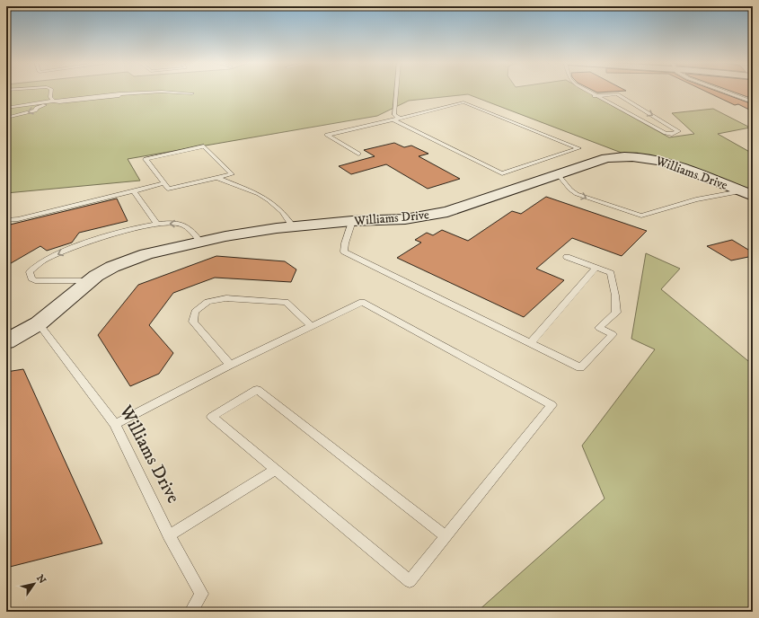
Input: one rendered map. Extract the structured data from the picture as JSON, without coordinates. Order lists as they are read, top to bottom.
{
  "streets": {
    "street": ["Williams Drive"]
  },
  "north": "top right"
}
